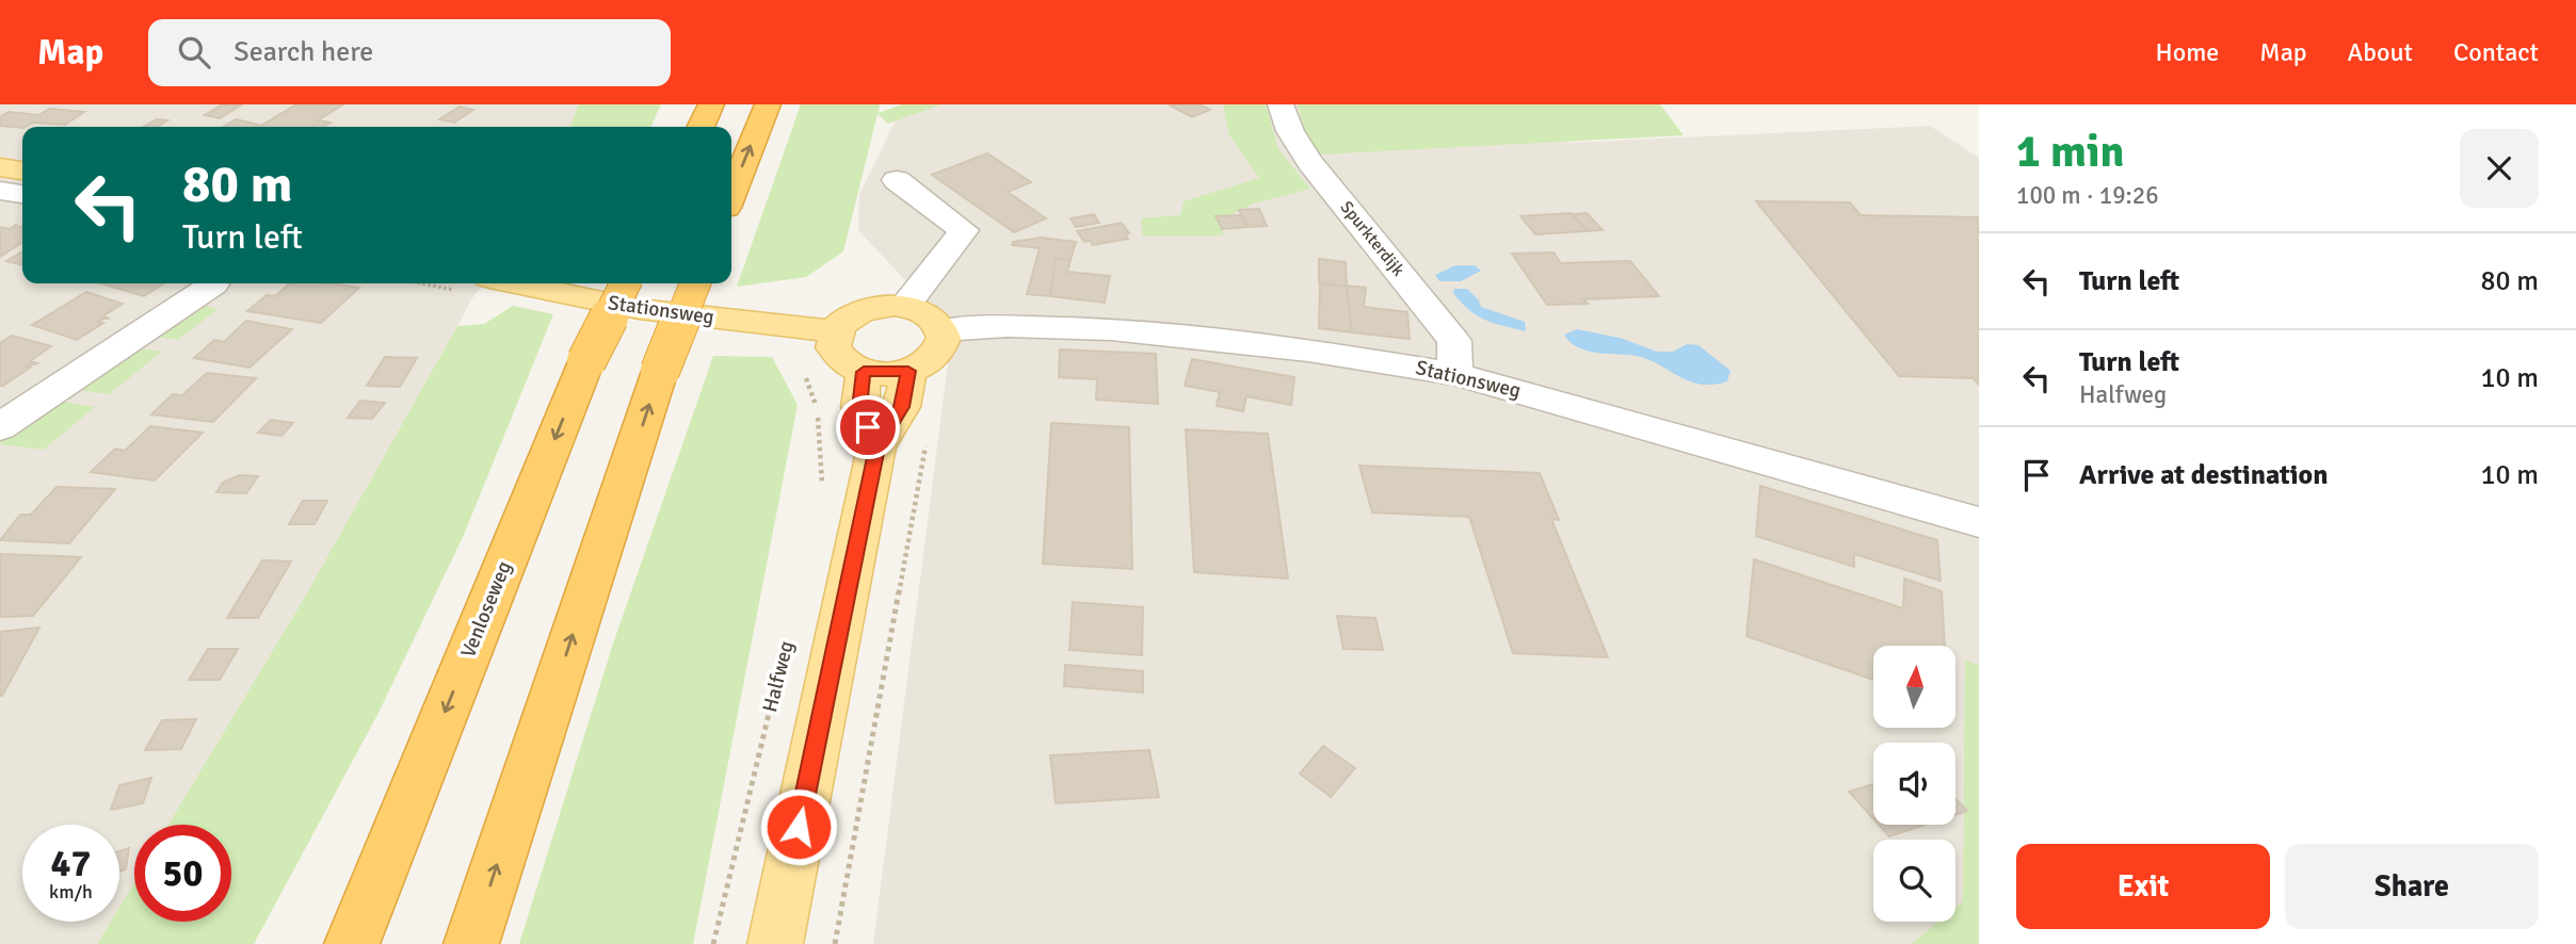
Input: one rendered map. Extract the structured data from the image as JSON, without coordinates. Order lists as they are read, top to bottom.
{
  "streets": {
    "highway": ["Venloseweg"],
    "main road": ["Stationsweg"],
    "street": ["Spurkterdijk"],
    "path": ["Halfweg"]
  },
  "crossings": [
    ["Spurkterdijk", "Stationsweg"]
  ],
  "north": "top",
  "page": {
    "header": "Map",
    "search": "Search here",
    "nav": [
      "Home",
      "Map",
      "About",
      "Contact"
    ],
    "heading": ["1 min", "100 m · 19:26"],
    "turn": ["80 m", "Turn left"],
    "list": [
      {
        "name": "Turn left",
        "value": "80 m"
      },
      {
        "name": "Turn left",
        "note": "Halfweg",
        "value": "10 m"
      },
      {
        "name": "Arrive at destination",
        "value": "10 m"
      }
    ],
    "speed": "47 km/h",
    "limit": "50",
    "buttons": ["Exit", "Share"]
  }
}
